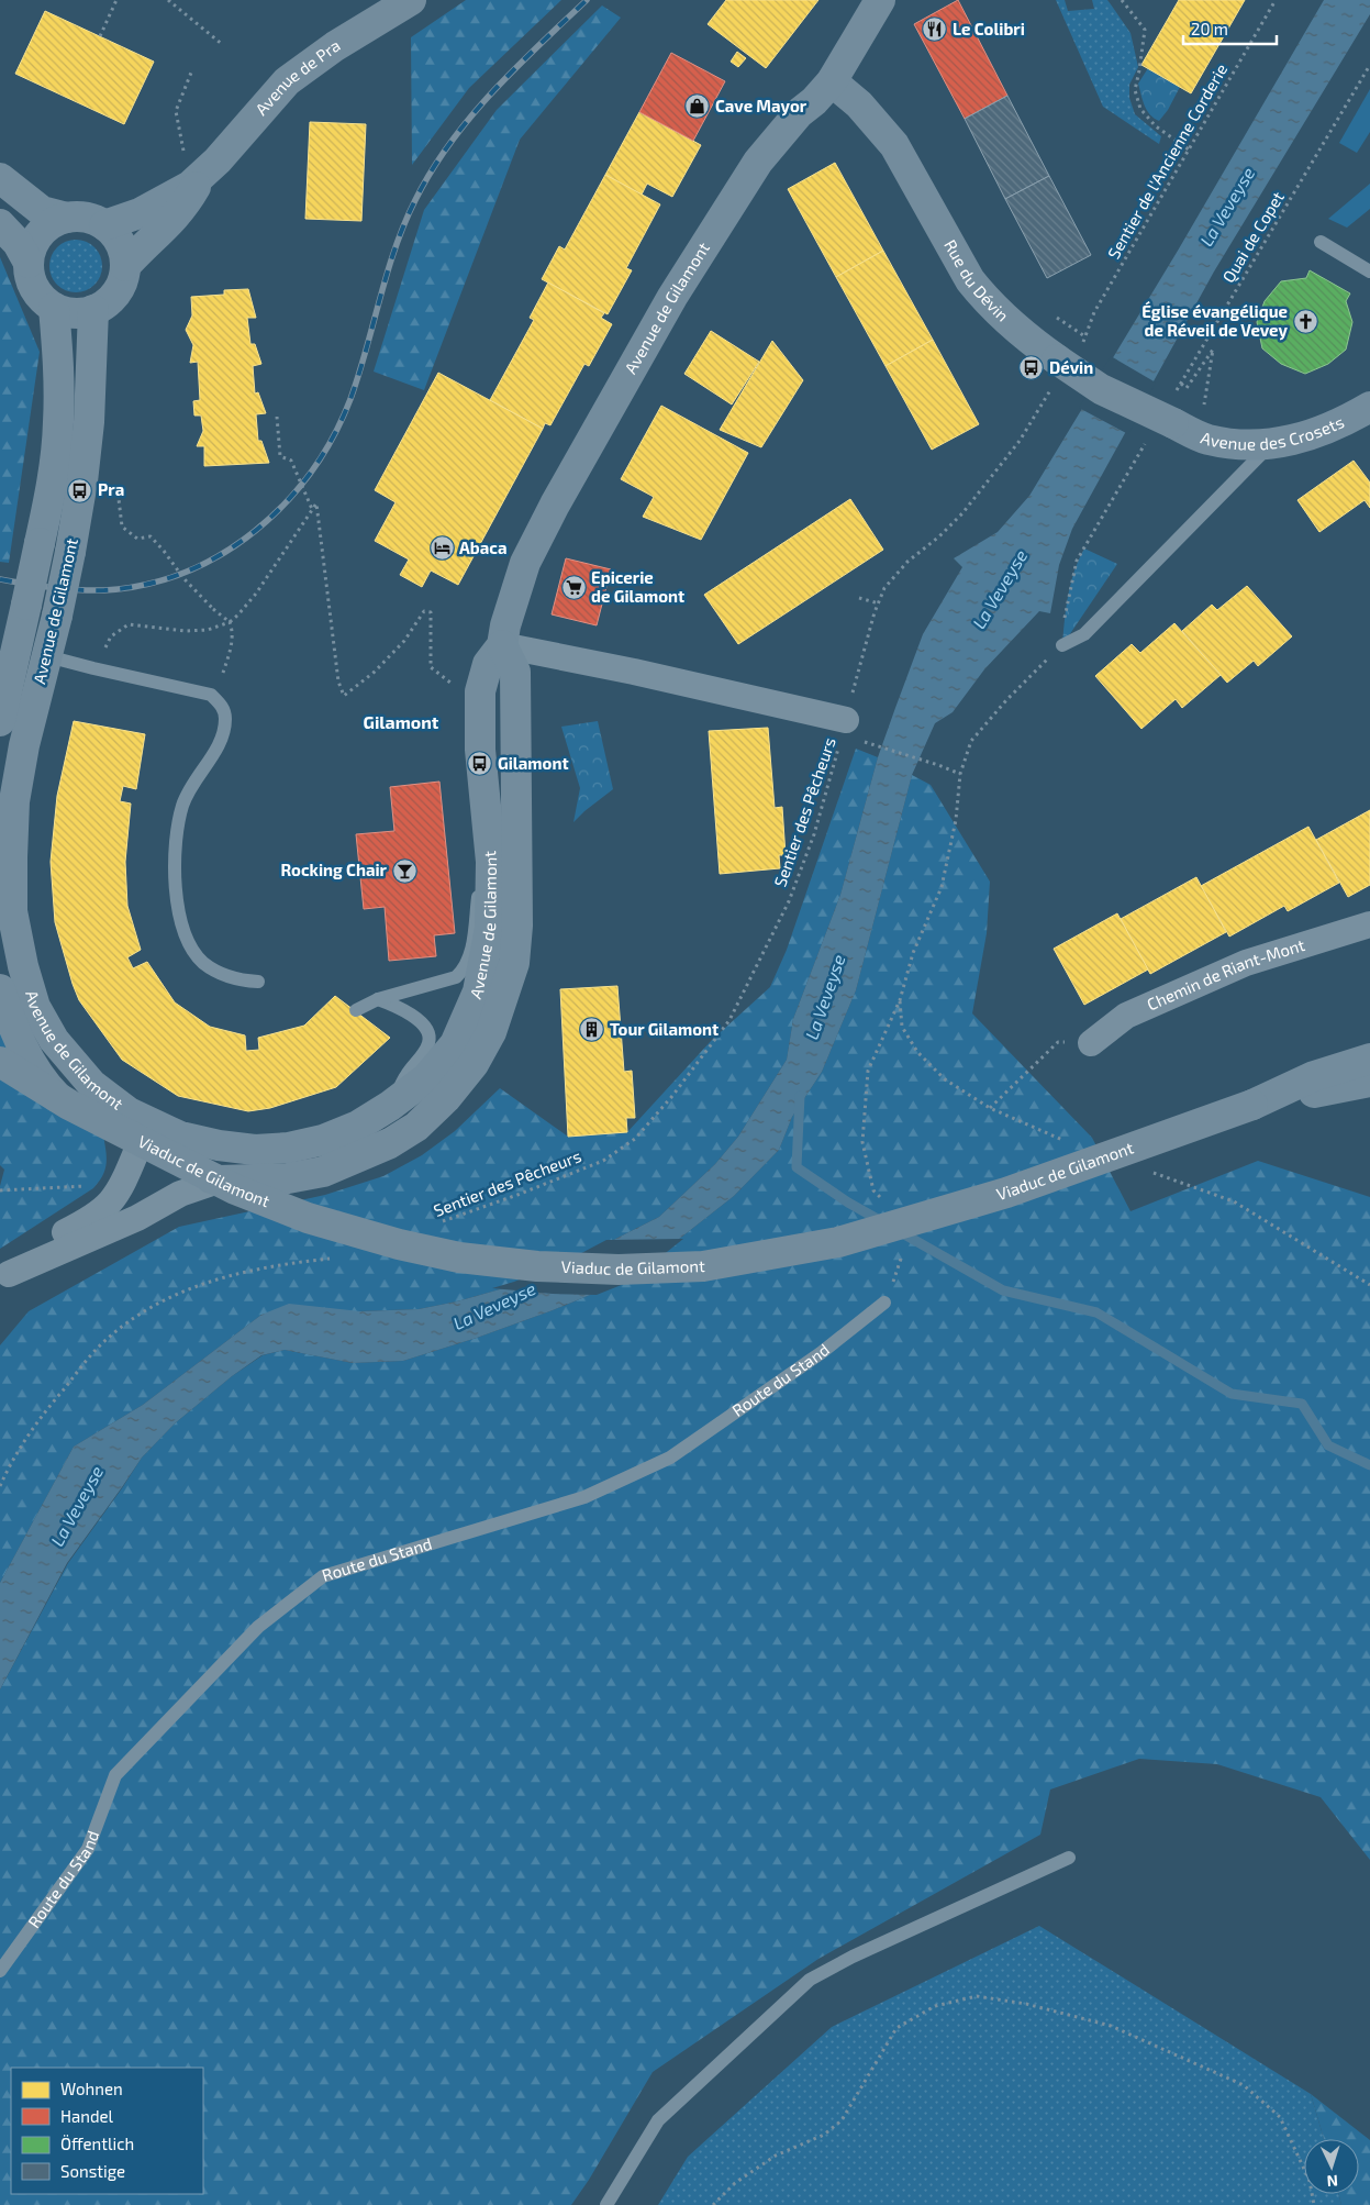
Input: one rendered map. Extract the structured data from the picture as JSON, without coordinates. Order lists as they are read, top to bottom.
{
  "streets": {
    "street": [
      "Avenue de Pra",
      "Rue du Dévin",
      "Avenue de Gilamont",
      "Avenue des Crosets",
      "Chemin de Riant-Mont",
      "Viaduc de Gilamont"
    ],
    "lane": ["Route du Stand"],
    "path": ["Sentier de l'Ancienne Corderie", "Quai de Copet", "Sentier des Pêcheurs"]
  },
  "crossings": [
    ["Avenue de Pra", "Avenue de Gilamont"],
    ["Quai de Copet", "Avenue des Crosets"],
    ["Rue du Dévin", "Avenue de Gilamont"],
    ["Rue du Dévin", "Avenue des Crosets"]
  ],
  "districts": ["Gilamont"],
  "water": ["La Veveyse"],
  "places": {
    "restaurant": ["Le Colibri"],
    "shop": ["Cave Mayor"],
    "church": ["Église évangélique de Réveil de Vevey"],
    "bus stop": ["Dévin", "Pra", "Gilamont"],
    "hotel": ["Abaca"],
    "supermarket": ["Epicerie de Gilamont"],
    "bar": ["Rocking Chair"],
    "building": ["Tour Gilamont"]
  },
  "legend": [
    "Wohnen",
    "Handel",
    "Öffentlich",
    "Sonstige"
  ],
  "scale_bar": "20 m",
  "north": "bottom"
}
